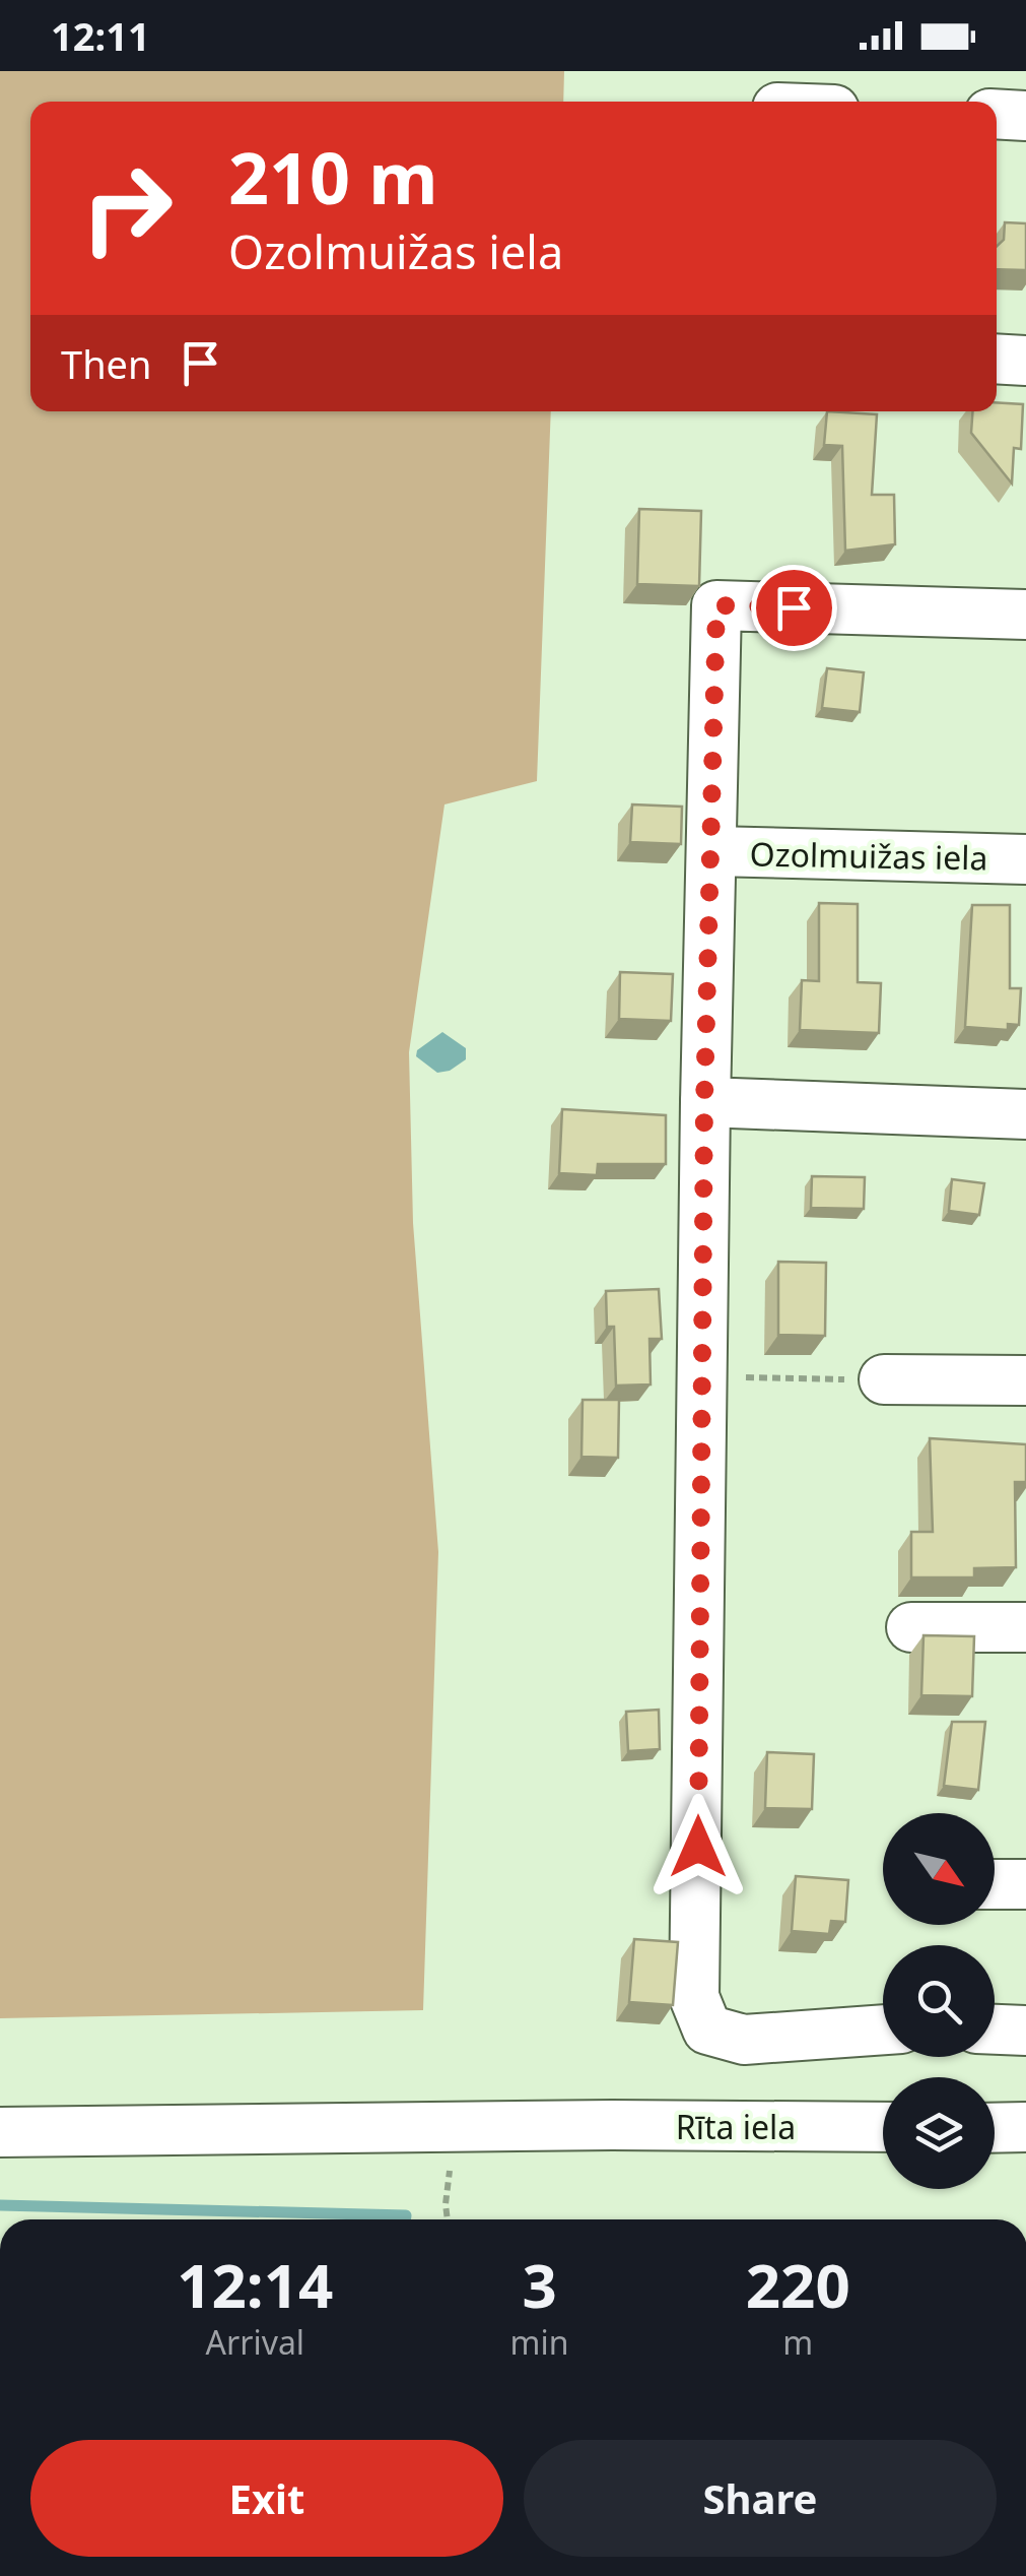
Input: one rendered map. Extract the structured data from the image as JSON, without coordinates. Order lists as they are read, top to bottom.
{
  "streets": {
    "street": ["Ozolmuižas iela", "Rīta iela"]
  },
  "north": "bottom right",
  "page": {
    "status": "12:11",
    "turn": ["210 m", "Ozolmuižas iela"],
    "then": "Then",
    "eta": [
      "12:14",
      "Arrival",
      "3",
      "min",
      "220",
      "m"
    ],
    "buttons": ["Exit", "Share"]
  }
}
